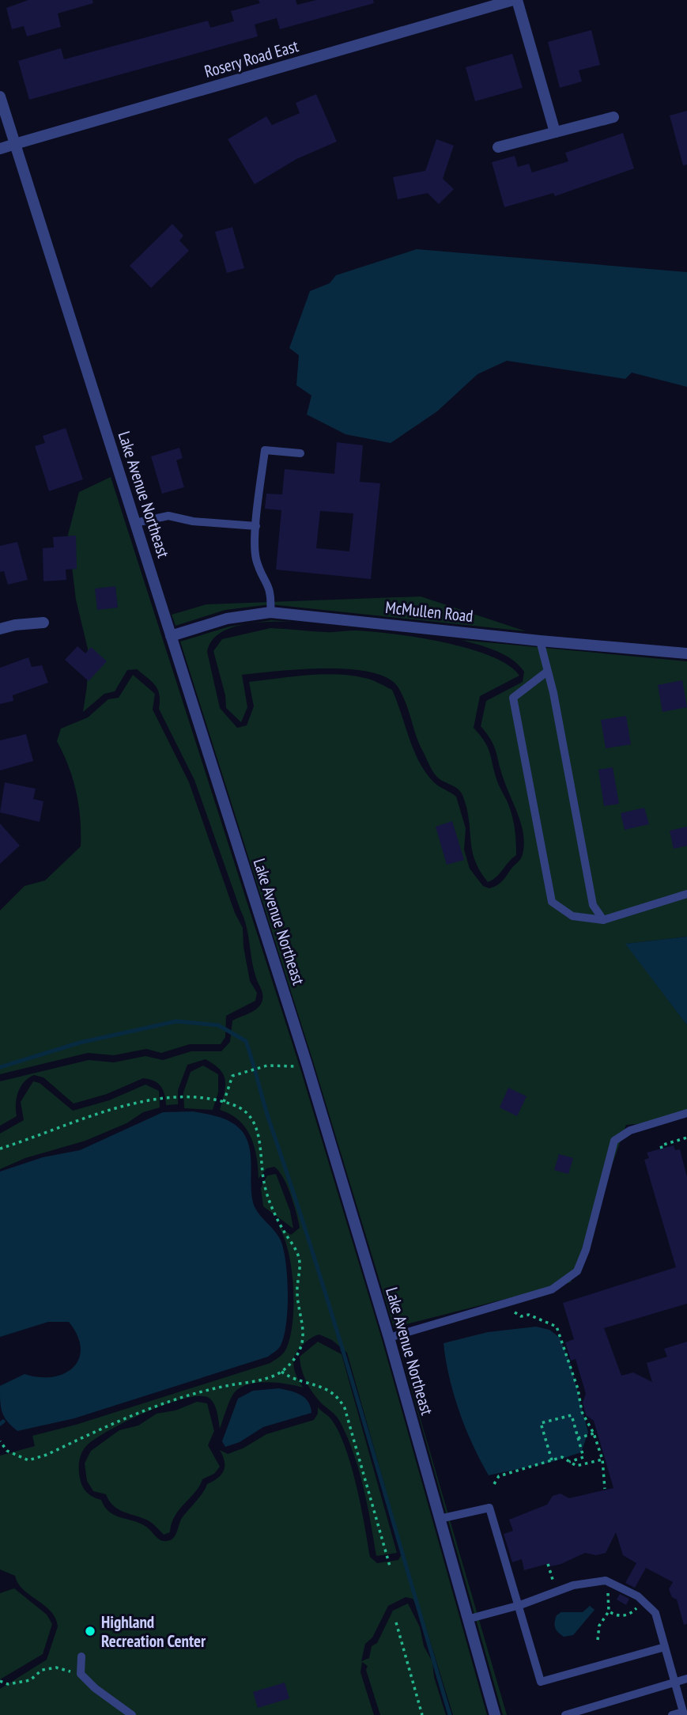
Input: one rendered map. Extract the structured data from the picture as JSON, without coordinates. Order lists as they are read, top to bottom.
{
  "streets": {
    "street": ["Rosery Road East", "Lake Avenue Northeast", "McMullen Road"]
  },
  "crossings": [
    ["Rosery Road East", "Lake Avenue Northeast"],
    ["Lake Avenue Northeast", "McMullen Road"]
  ],
  "places": ["Highland Recreation Center"]
}
